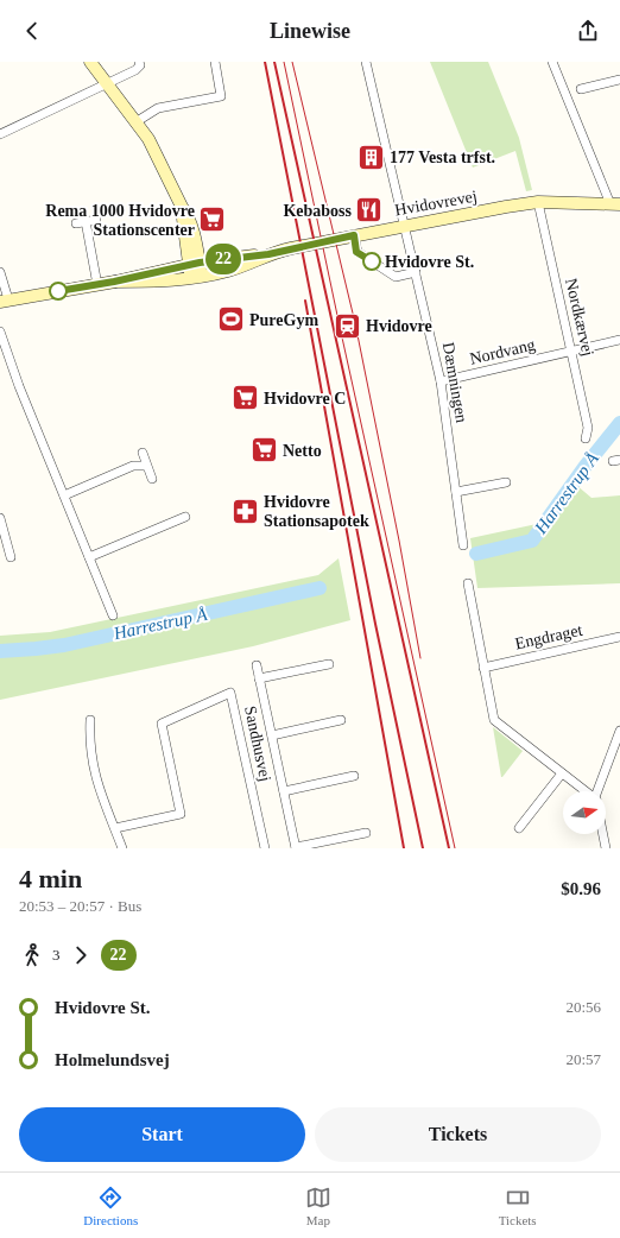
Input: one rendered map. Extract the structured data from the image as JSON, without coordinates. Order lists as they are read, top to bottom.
{
  "streets": {
    "street": [
      "Hvidovrevej",
      "Nordkærvej",
      "Nordvang",
      "Dæmningen",
      "Engdraget",
      "Sandhusvej"
    ]
  },
  "crossings": [
    ["Hvidovrevej", "Nordkærvej"],
    ["Hvidovrevej", "Dæmningen"],
    ["Nordkærvej", "Nordvang"],
    ["Nordvang", "Dæmningen"]
  ],
  "water": ["Harrestrup Å"],
  "places": {
    "building": ["177 Vesta trfst."],
    "restaurant": ["Kebaboss"],
    "supermarket": ["Rema 1000 Hvidovre Stationscenter", "Hvidovre C", "Netto"],
    "other": ["Hvidovre St."],
    "sports": ["PureGym"],
    "station": ["Hvidovre"],
    "pharmacy": ["Hvidovre Stationsapotek"]
  },
  "lines": ["bus line 22"],
  "north": "right",
  "page": {
    "header": "Linewise",
    "on_map": "22",
    "heading": ["4 min", "20:53 – 20:57 · Bus", "$0.96"],
    "legs": ["3", "22"],
    "list": [
      {
        "name": "Hvidovre St.",
        "value": "20:56"
      },
      {
        "name": "Holmelundsvej",
        "value": "20:57"
      }
    ],
    "buttons": ["Start", "Tickets"],
    "tabs": ["Directions", "Map", "Tickets"]
  }
}
